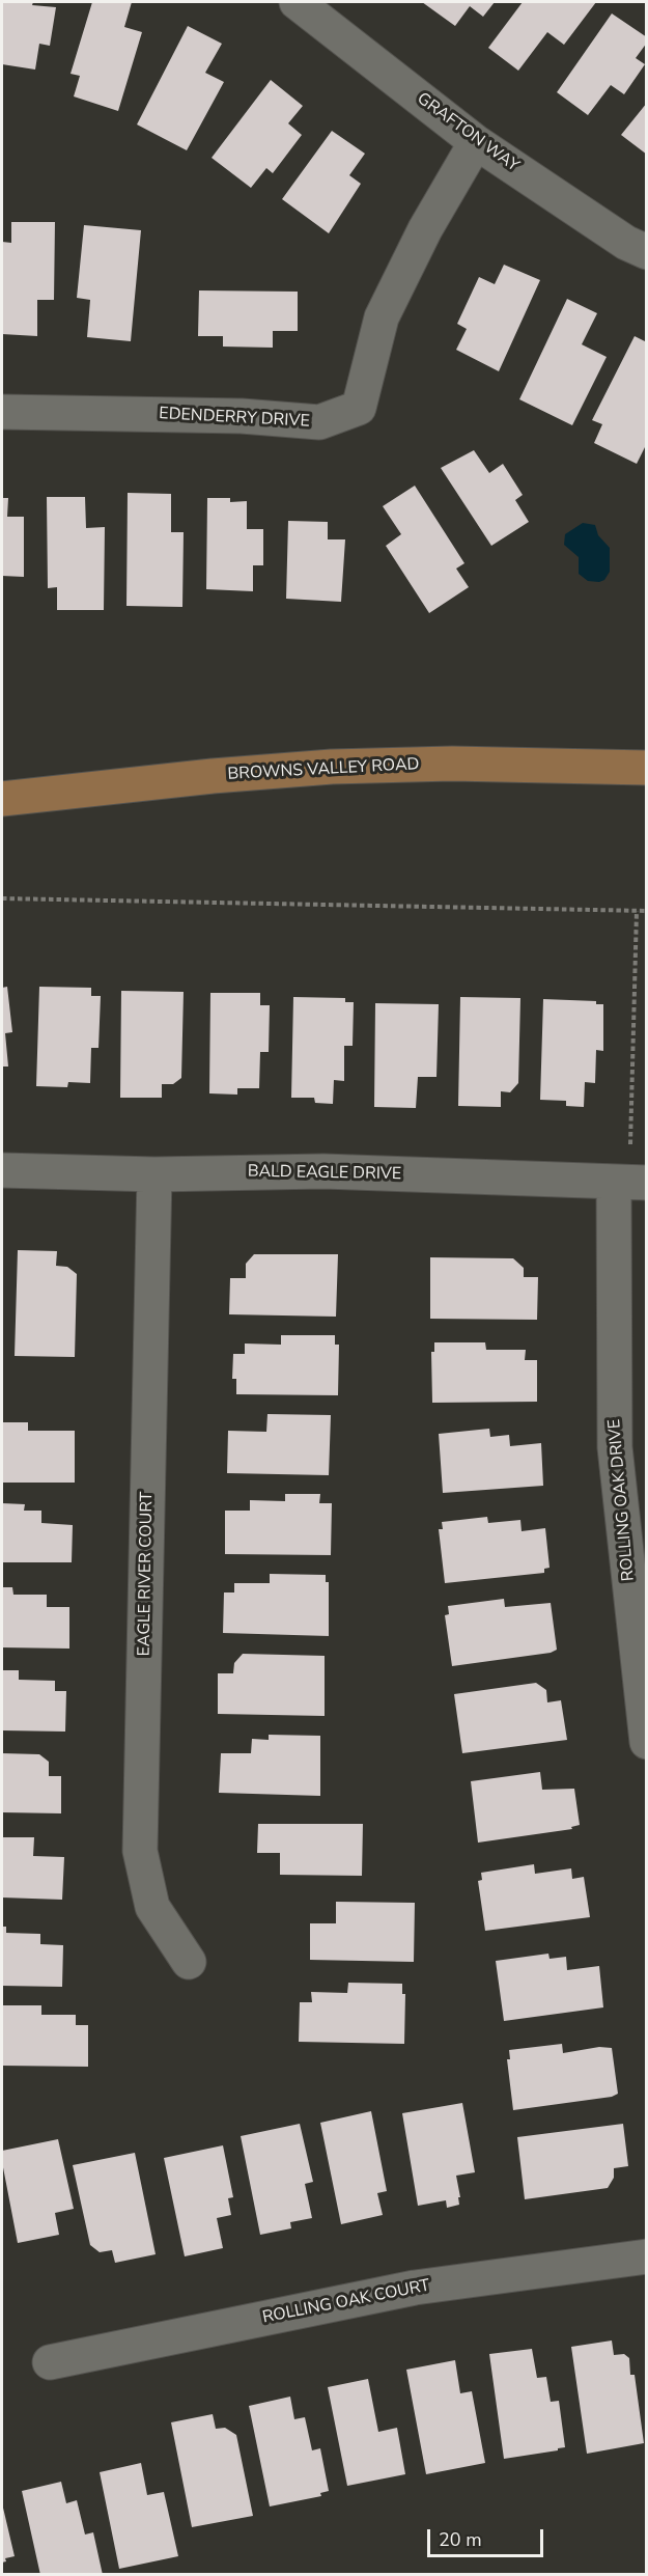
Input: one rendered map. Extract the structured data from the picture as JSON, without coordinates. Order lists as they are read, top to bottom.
{
  "streets": {
    "main road": ["BROWNS VALLEY ROAD"],
    "street": [
      "GRAFTON WAY",
      "EDENDERRY DRIVE",
      "BALD EAGLE DRIVE",
      "ROLLING OAK DRIVE",
      "EAGLE RIVER COURT",
      "ROLLING OAK COURT"
    ]
  },
  "crossings": [
    ["GRAFTON WAY", "EDENDERRY DRIVE"],
    ["BALD EAGLE DRIVE", "ROLLING OAK DRIVE"],
    ["BALD EAGLE DRIVE", "EAGLE RIVER COURT"]
  ],
  "scale_bar": "20 m"
}
